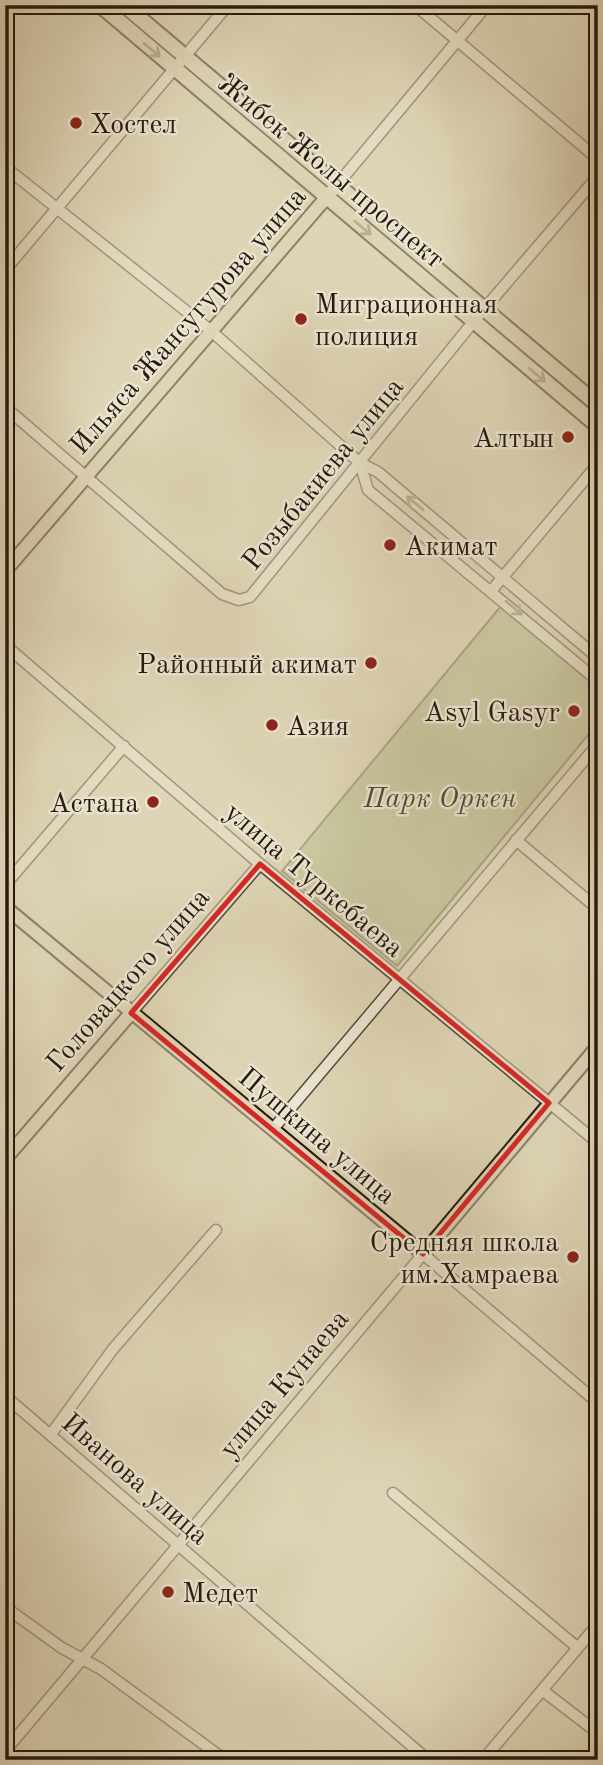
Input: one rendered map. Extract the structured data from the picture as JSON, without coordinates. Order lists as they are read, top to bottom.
{
  "streets": {
    "highway": ["Жибек Жолы проспект"],
    "main road": [
      "Ильяса Жансугурова улица",
      "Головацкого улица",
      "Пушкина улица",
      "улица Кунаева"
    ],
    "street": ["Розыбакиева улица", "улица Туркебаева", "Иванова улица"]
  },
  "crossings": [
    ["Жибек Жолы проспект", "Ильяса Жансугурова улица"],
    ["Жибек Жолы проспект", "Розыбакиева улица"],
    ["Ильяса Жансугурова улица", "Розыбакиева улица"],
    ["улица Туркебаева", "Головацкого улица"],
    ["улица Туркебаева", "улица Кунаева"],
    ["Головацкого улица", "Пушкина улица"],
    ["Пушкина улица", "улица Кунаева"],
    ["улица Кунаева", "Иванова улица"]
  ],
  "parks": ["Парк Оркен"],
  "places": [
    "Хостел",
    "Миграционная полиция",
    "Алтын",
    "Акимат",
    "Районный акимат",
    "Asyl Gasyr",
    "Азия",
    "Астана",
    "Средняя школа им.Хамраева",
    "Медет"
  ]
}
